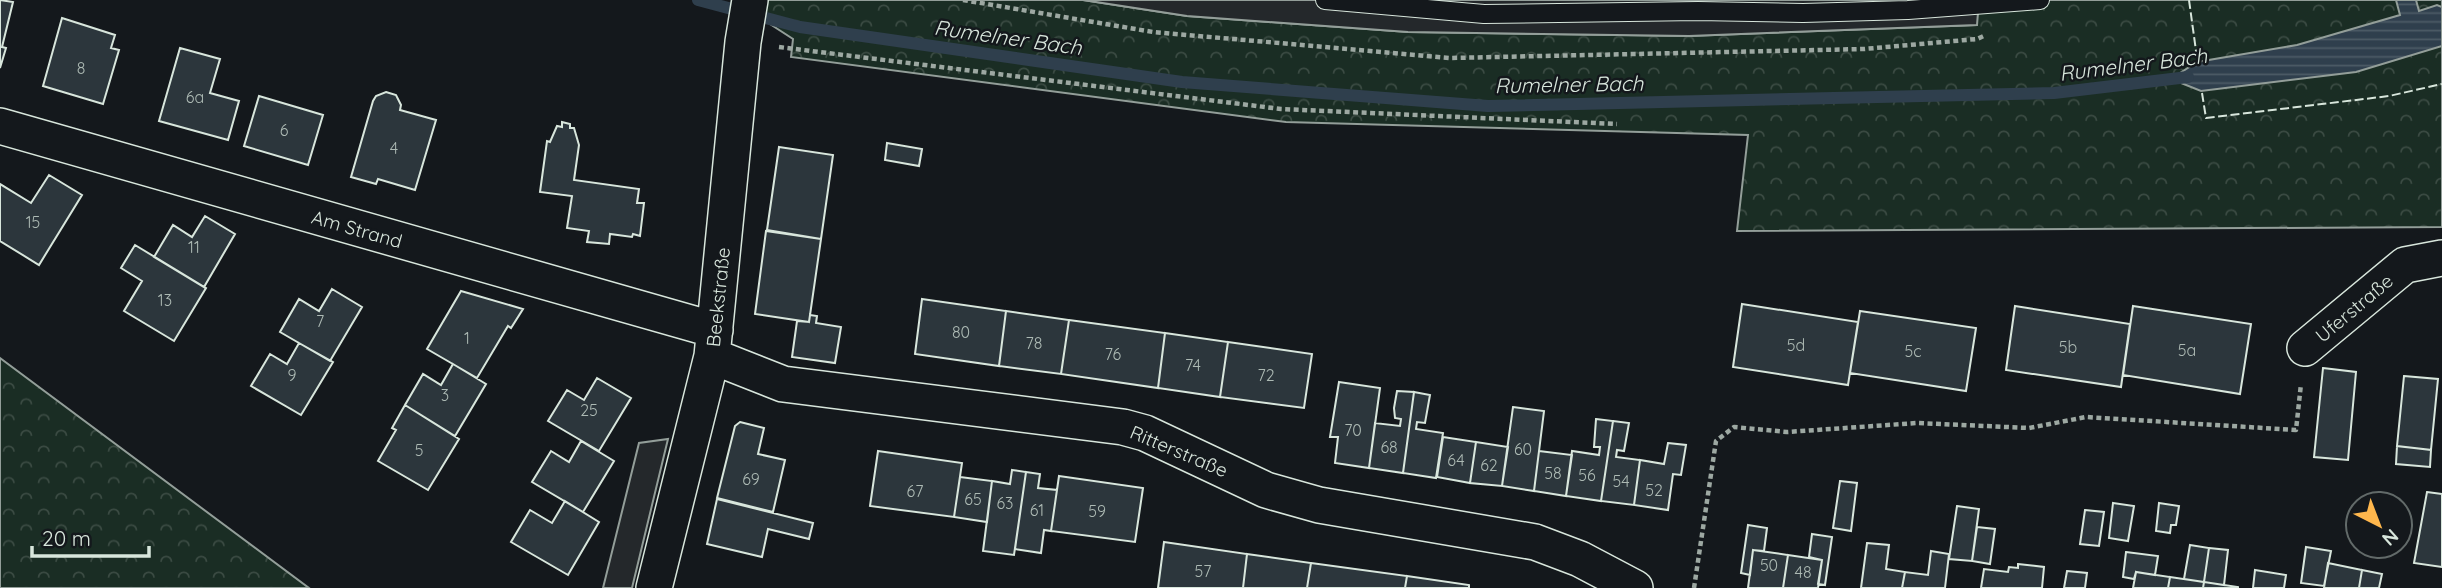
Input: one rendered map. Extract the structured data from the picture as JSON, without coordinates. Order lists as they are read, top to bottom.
{
  "streets": {
    "street": [
      "Am Strand",
      "Beekstraße",
      "Uferstraße",
      "Ritterstraße"
    ]
  },
  "crossings": [
    ["Am Strand", "Beekstraße"],
    ["Am Strand", "Ritterstraße"],
    ["Beekstraße", "Ritterstraße"]
  ],
  "water": ["Rumelner Bach"],
  "house_numbers": [
    "8",
    "6a",
    "6",
    "4",
    "15",
    "11",
    "13",
    "7",
    "80",
    "1",
    "78",
    "5d",
    "5b",
    "5a",
    "5c",
    "76",
    "74",
    "9",
    "72",
    "3",
    "25",
    "70",
    "68",
    "60",
    "5",
    "64",
    "62",
    "58",
    "56",
    "69",
    "54",
    "52",
    "67",
    "65",
    "63",
    "61",
    "59",
    "50",
    "57",
    "48"
  ],
  "scale_bar": "20 m",
  "north": "bottom right"
}
